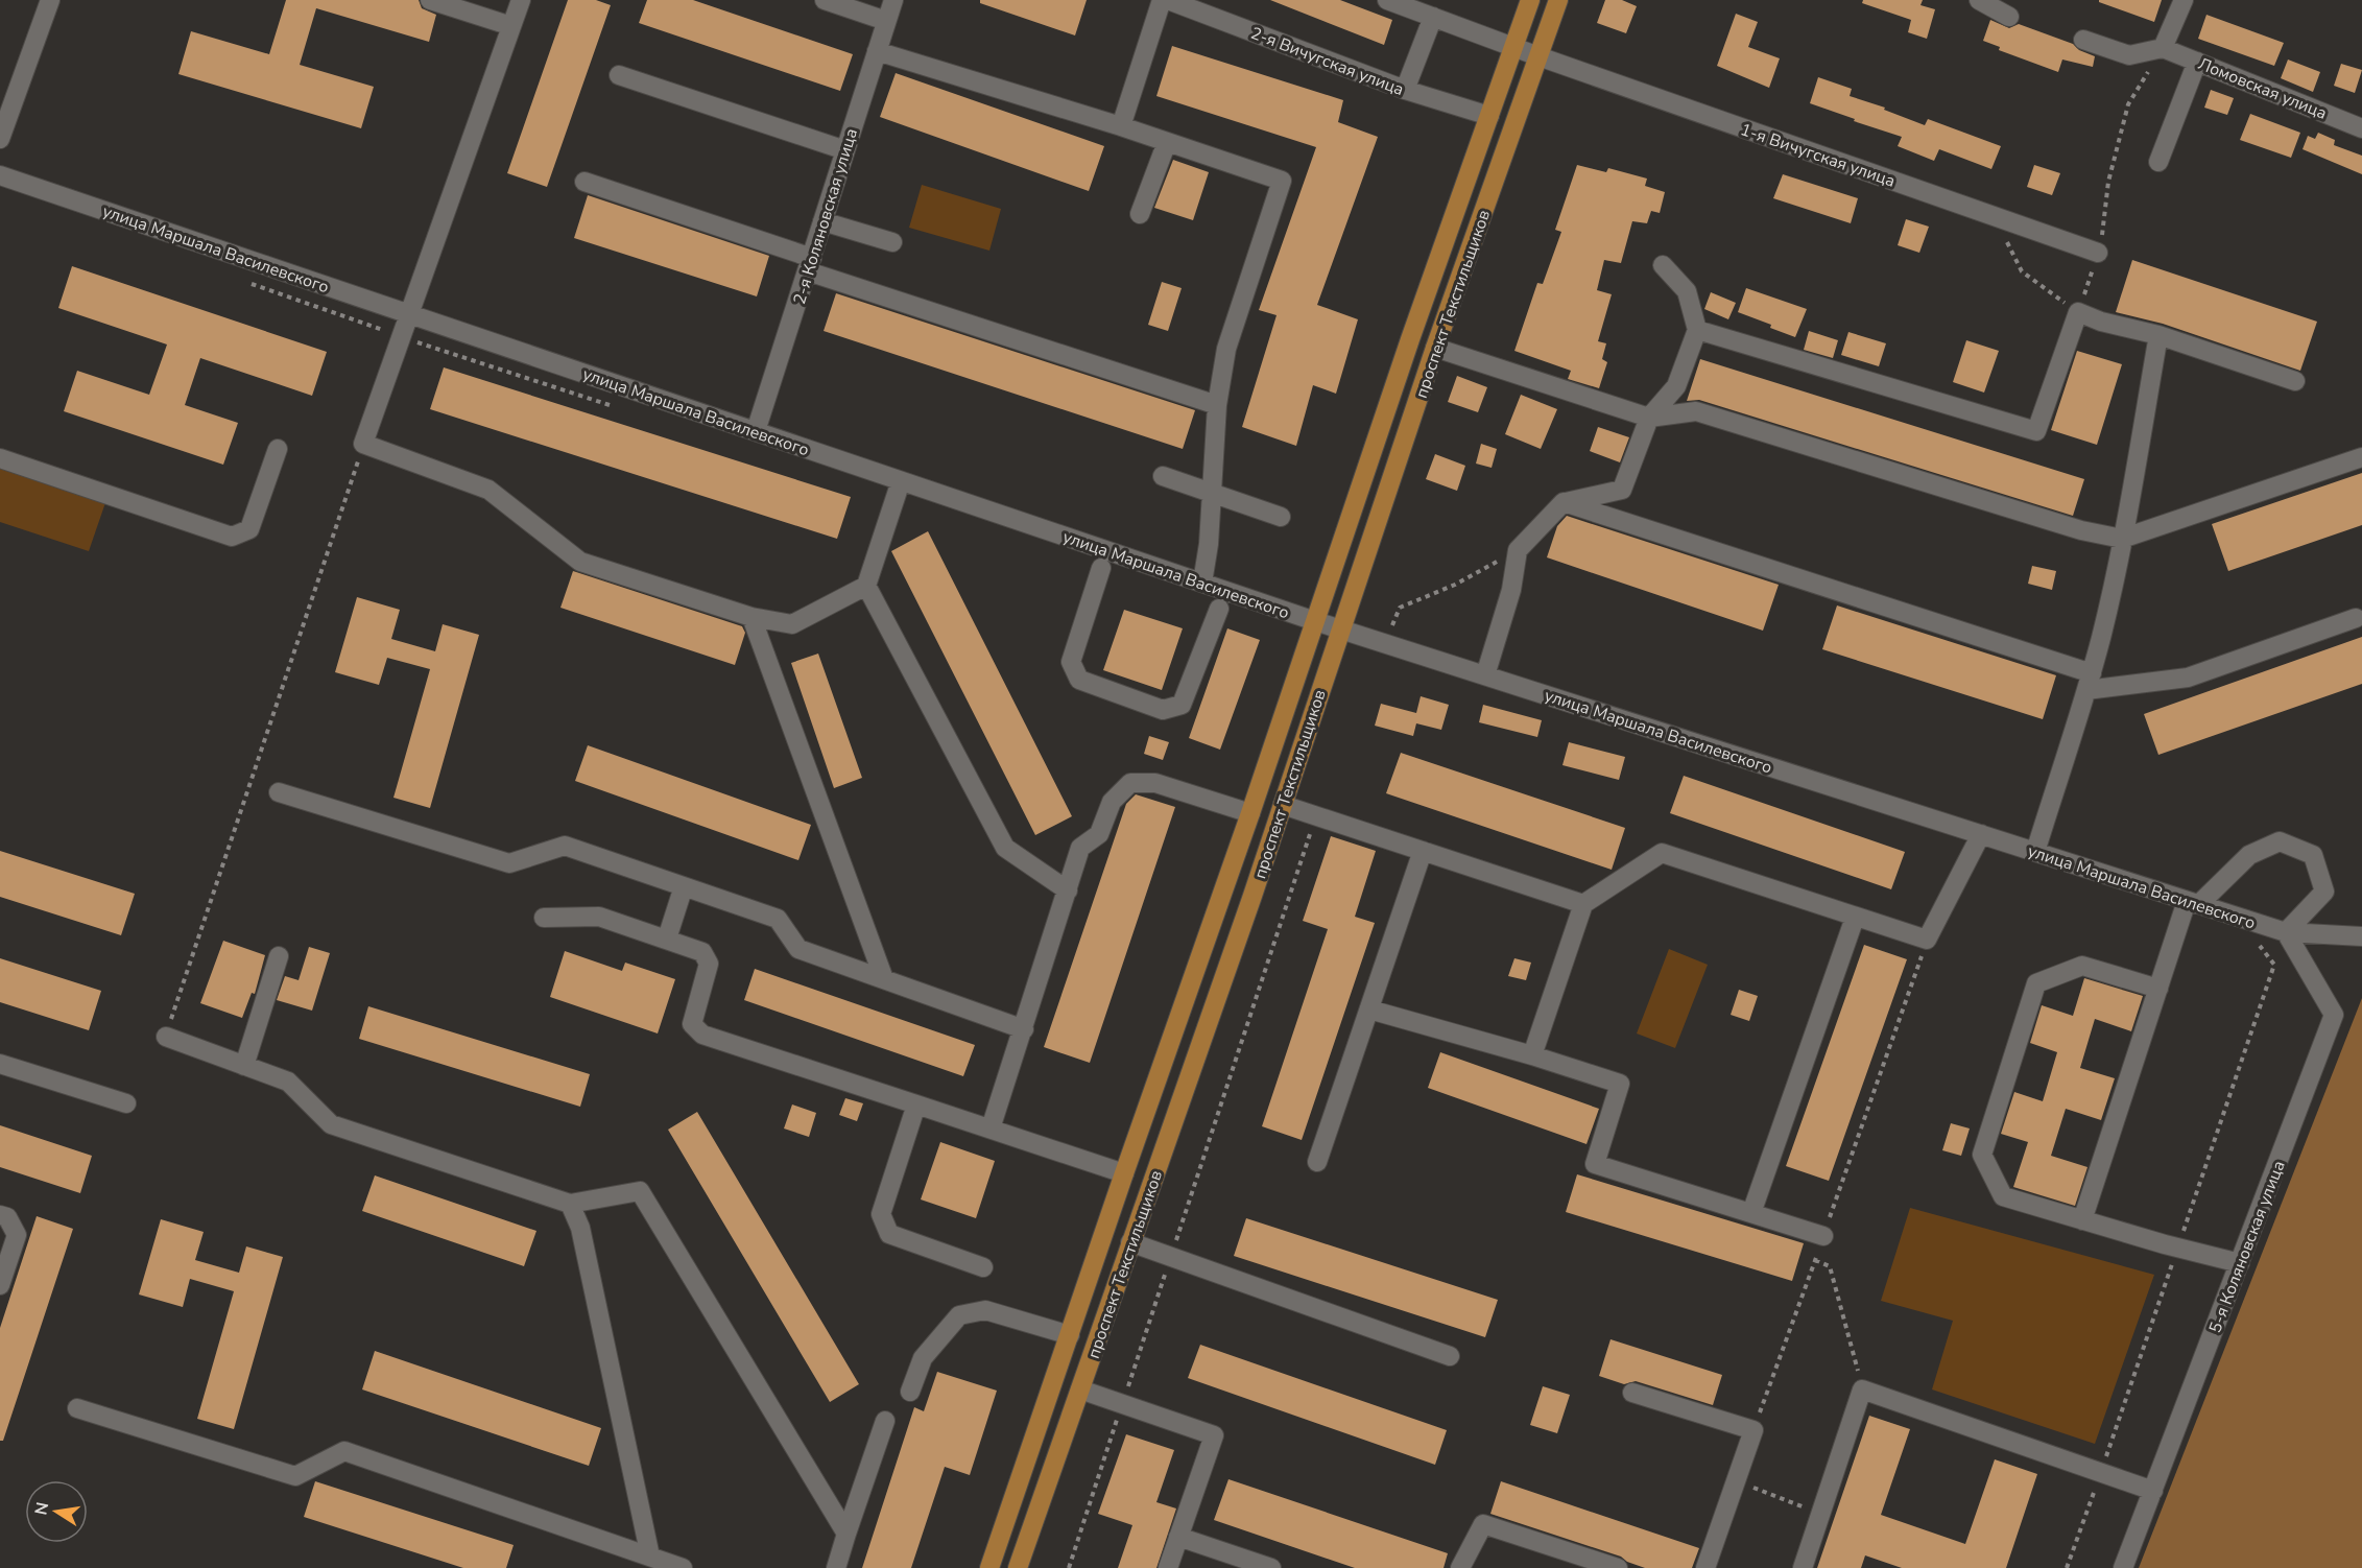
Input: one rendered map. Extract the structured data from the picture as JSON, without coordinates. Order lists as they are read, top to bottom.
{
  "streets": {
    "main road": ["проспект Текстильщиков"],
    "street": [
      "2-я Вичугская улица",
      "Ломовская улица",
      "1-я Вичугская улица",
      "2-я Коляновская улица",
      "улица Маршала Василевского",
      "5-я Коляновская улица"
    ]
  },
  "crossings": [
    ["2-я Вичугская улица", "проспект Текстильщиков"],
    ["1-я Вичугская улица", "проспект Текстильщиков"],
    ["2-я Коляновская улица", "улица Маршала Василевского"],
    ["улица Маршала Василевского", "проспект Текстильщиков"],
    ["улица Маршала Василевского", "5-я Коляновская улица"]
  ],
  "north": "left"
}
